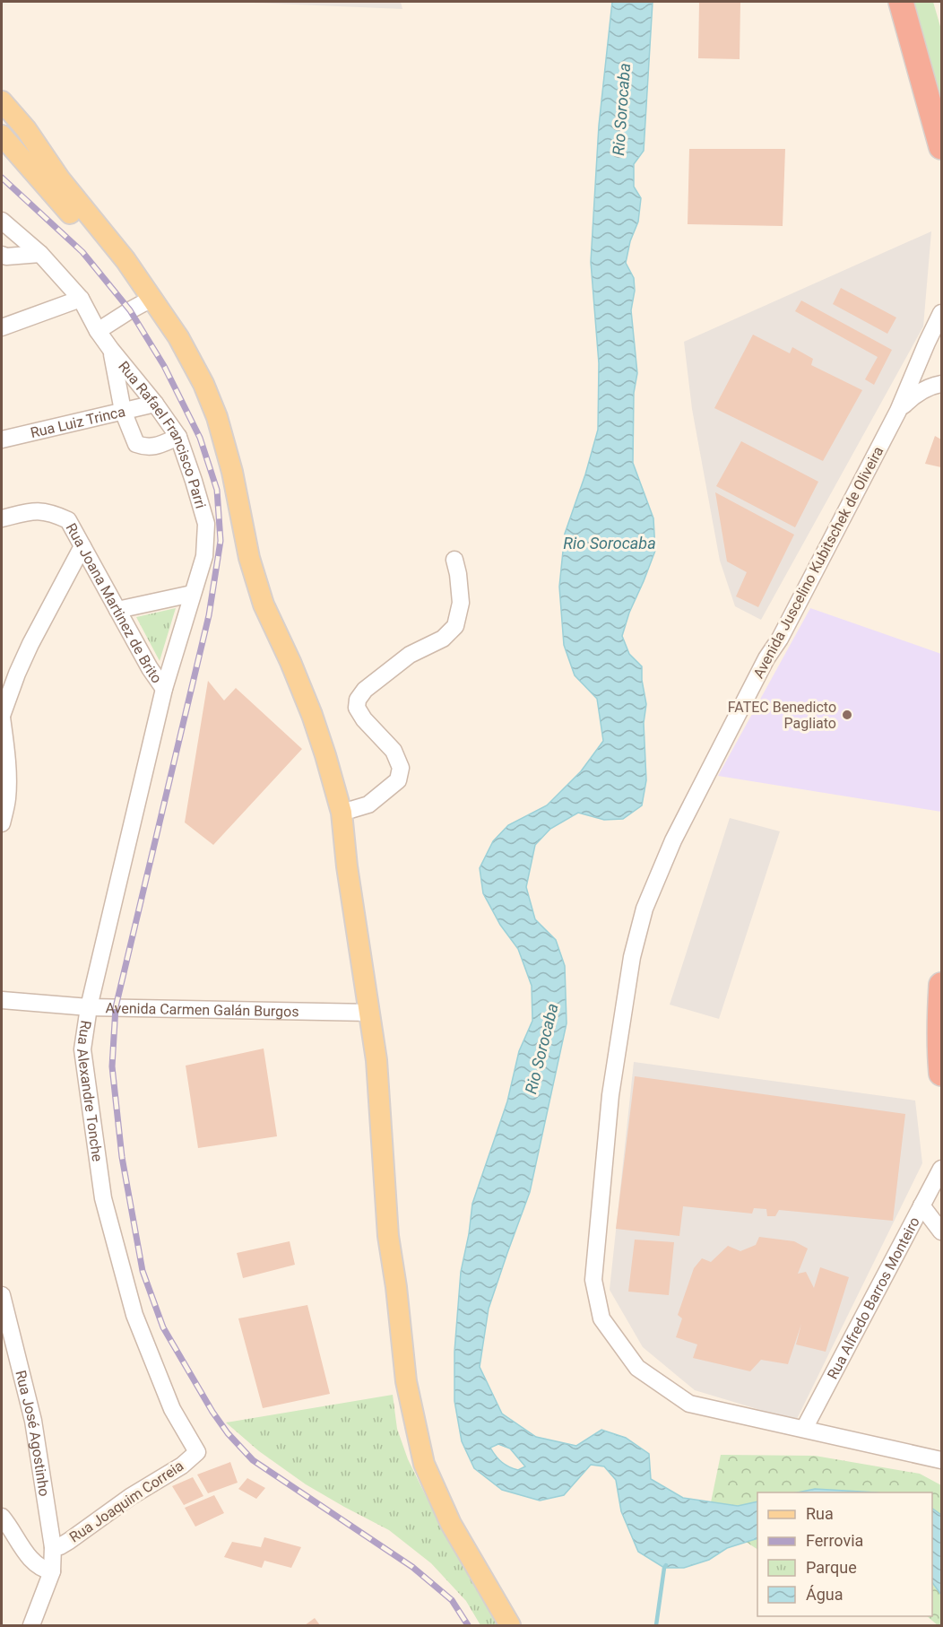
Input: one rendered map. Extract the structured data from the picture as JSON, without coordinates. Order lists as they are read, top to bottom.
{
  "streets": {
    "street": [
      "Rua Luiz Trinca",
      "Rua Rafael Francisco Parri",
      "Avenida Juscelino Kubitschek de Oliveira",
      "Rua Joana Martinez de Brito",
      "Avenida Carmen Galán Burgos",
      "Rua Alexandre Tonche",
      "Rua Alfredo Barros Monteiro",
      "Rua José Agostinho",
      "Rua Joaquim Correia"
    ]
  },
  "crossings": [
    ["Rua Luiz Trinca", "Rua Rafael Francisco Parri"],
    ["Rua Rafael Francisco Parri", "Rua Joana Martinez de Brito"],
    ["Rua Rafael Francisco Parri", "Rua Alexandre Tonche"],
    ["Avenida Juscelino Kubitschek de Oliveira", "Rua Alfredo Barros Monteiro"],
    ["Rua Joana Martinez de Brito", "Rua Alexandre Tonche"],
    ["Avenida Carmen Galán Burgos", "Rua Alexandre Tonche"],
    ["Rua Alexandre Tonche", "Rua Joaquim Correia"],
    ["Rua José Agostinho", "Rua Joaquim Correia"]
  ],
  "water": ["Rio Sorocaba"],
  "places": ["FATEC Benedicto Pagliato"],
  "legend": [
    "Rua",
    "Ferrovia",
    "Parque",
    "Água"
  ]
}
